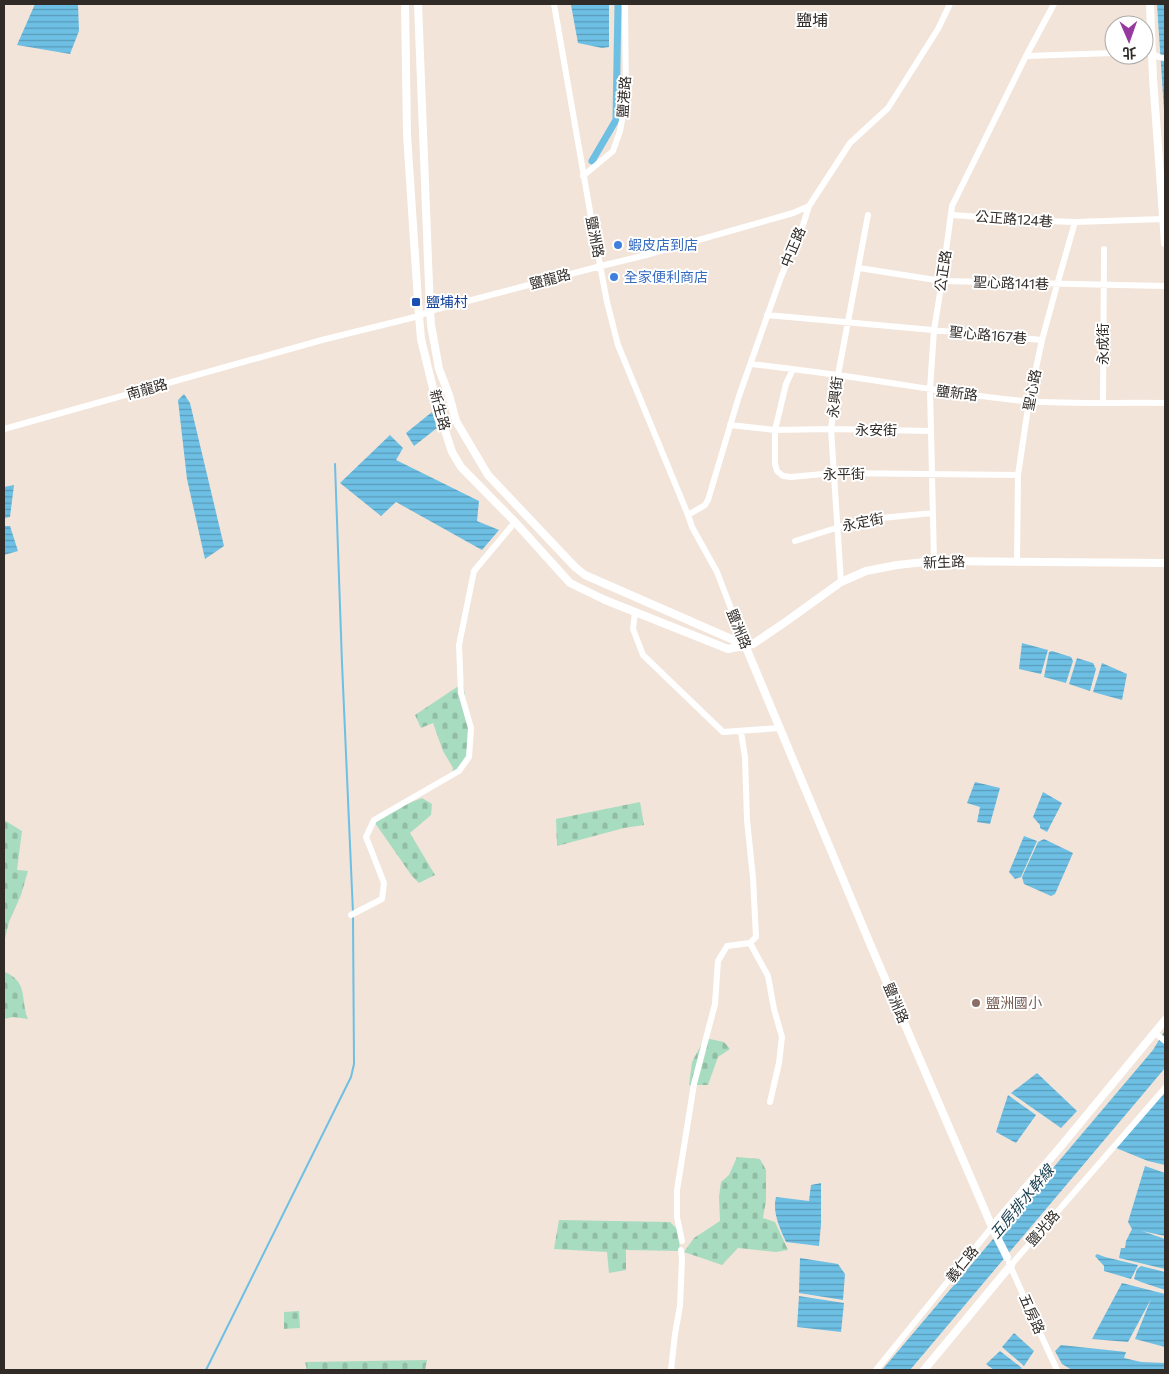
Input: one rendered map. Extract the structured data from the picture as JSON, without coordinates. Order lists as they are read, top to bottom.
{
  "streets": {
    "street": [
      "鹽港路",
      "公正路124巷",
      "鹽洲路",
      "中正路",
      "公正路",
      "鹽龍路",
      "聖心路141巷",
      "聖心路167巷",
      "永成街",
      "南龍路",
      "聖心路",
      "鹽新路",
      "永興街",
      "新生路",
      "永安街",
      "永平街",
      "永定街",
      "鹽光路",
      "義仁路",
      "五房路"
    ]
  },
  "crossings": [
    ["鹽港路", "鹽洲路"],
    ["公正路124巷", "公正路"],
    ["公正路124巷", "聖心路"],
    ["鹽洲路", "中正路"],
    ["鹽洲路", "鹽龍路"],
    ["鹽洲路", "新生路"],
    ["鹽洲路", "義仁路"],
    ["鹽洲路", "五房路"],
    ["中正路", "鹽龍路"],
    ["中正路", "聖心路167巷"],
    ["中正路", "鹽新路"],
    ["中正路", "永安街"],
    ["公正路", "聖心路141巷"],
    ["公正路", "聖心路167巷"],
    ["公正路", "鹽新路"],
    ["公正路", "新生路"],
    ["公正路", "永安街"],
    ["公正路", "永平街"],
    ["公正路", "永定街"],
    ["鹽龍路", "南龍路"],
    ["鹽龍路", "新生路"],
    ["聖心路141巷", "永成街"],
    ["聖心路141巷", "聖心路"],
    ["聖心路141巷", "永興街"],
    ["聖心路167巷", "聖心路"],
    ["聖心路167巷", "永興街"],
    ["永成街", "鹽新路"],
    ["聖心路", "鹽新路"],
    ["聖心路", "新生路"],
    ["聖心路", "永平街"],
    ["鹽新路", "永興街"],
    ["鹽新路", "永平街"],
    ["永興街", "新生路"],
    ["永興街", "永安街"],
    ["永興街", "永平街"],
    ["永興街", "永定街"],
    ["永安街", "永平街"],
    ["鹽光路", "五房路"]
  ],
  "districts": ["鹽埔"],
  "water": ["五房排水幹線"],
  "places": {
    "other": ["蝦皮店到店", "全家便利商店", "鹽洲國小"],
    "transit": ["鹽埔村"]
  },
  "north": "bottom"
}
